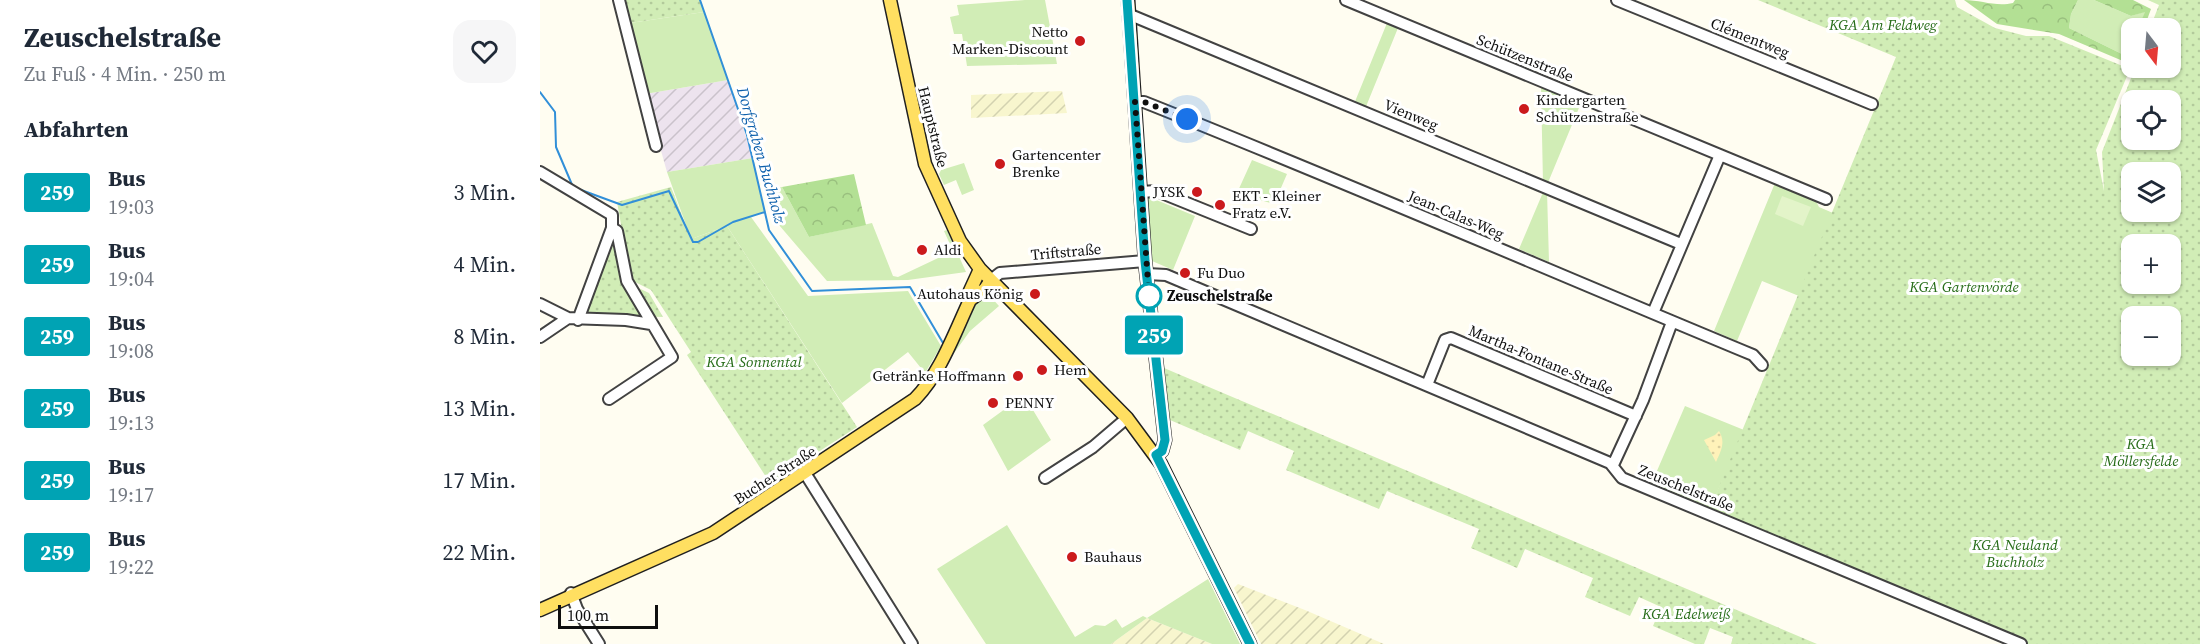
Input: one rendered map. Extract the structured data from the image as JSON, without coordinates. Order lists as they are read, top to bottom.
{
  "streets": {
    "main road": ["Hauptstraße", "Bucher Straße"],
    "street": [
      "Clémentweg",
      "Schützenstraße",
      "Vienweg",
      "Jean-Calas-Weg",
      "Triftstraße",
      "Martha-Fontane-Straße",
      "Zeuschelstraße"
    ]
  },
  "crossings": [
    ["Hauptstraße", "Triftstraße"],
    ["Hauptstraße", "Bucher Straße"],
    ["Triftstraße", "Bucher Straße"],
    ["Martha-Fontane-Straße", "Zeuschelstraße"]
  ],
  "water": ["Dorfgraben Buchholz"],
  "parks": [
    "KGA Am Feldweg",
    "KGA Gartenvörde",
    "KGA Sonnental",
    "KGA Möllersfelde",
    "KGA Neuland Buchholz",
    "KGA Edelweiß"
  ],
  "places": [
    "Netto Marken-Discount",
    "Kindergarten Schützenstraße",
    "Gartencenter Brenke",
    "JYSK",
    "EKT - Kleiner Fratz e.V.",
    "Aldi",
    "Fu Duo",
    "Autohaus König",
    "Zeuschelstraße",
    "Hem",
    "Getränke Hoffmann",
    "PENNY",
    "Bauhaus"
  ],
  "lines": ["bus line 259"],
  "scale_bar": "100 m",
  "north": "bottom",
  "page": {
    "heading": [
      ["Zeuschelstraße", "Zu Fuß · 4 Min. · 250 m"],
      "Abfahrten"
    ],
    "on_map": "259",
    "map_buttons": ["+", "−"],
    "list": [
      {
        "mark": "259",
        "name": "Bus",
        "note": "19:03",
        "value": "3 Min."
      },
      {
        "mark": "259",
        "name": "Bus",
        "note": "19:04",
        "value": "4 Min."
      },
      {
        "mark": "259",
        "name": "Bus",
        "note": "19:08",
        "value": "8 Min."
      },
      {
        "mark": "259",
        "name": "Bus",
        "note": "19:13",
        "value": "13 Min."
      },
      {
        "mark": "259",
        "name": "Bus",
        "note": "19:17",
        "value": "17 Min."
      },
      {
        "mark": "259",
        "name": "Bus",
        "note": "19:22",
        "value": "22 Min."
      }
    ],
    "scale": "100 m"
  }
}
